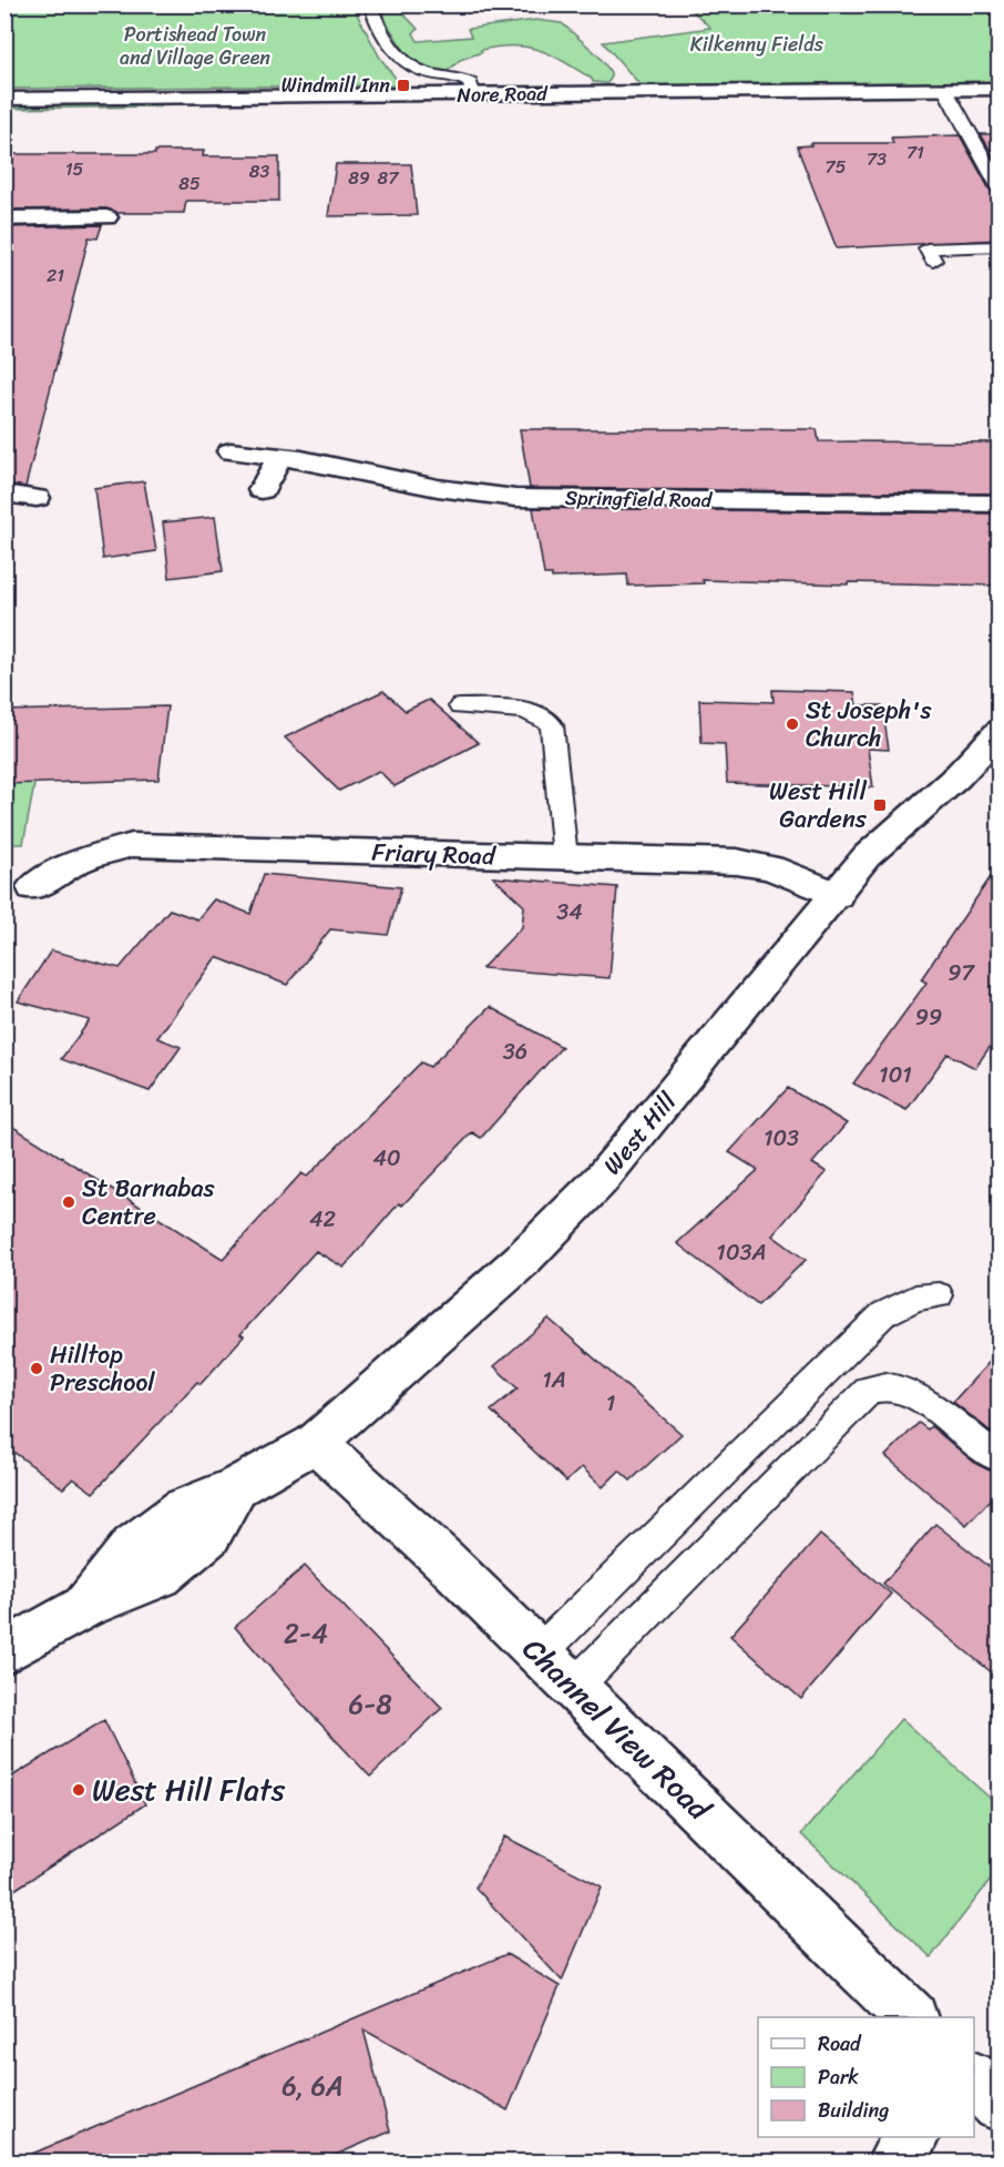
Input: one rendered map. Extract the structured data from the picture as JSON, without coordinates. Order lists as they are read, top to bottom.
{
  "streets": {
    "street": [
      "Nore Road",
      "Springfield Road",
      "Friary Road",
      "West Hill",
      "Channel View Road"
    ]
  },
  "crossings": [
    ["Friary Road", "West Hill"],
    ["West Hill", "Channel View Road"]
  ],
  "parks": ["Portishead Town and Village Green", "Kilkenny Fields"],
  "places": {
    "transit": ["Windmill Inn", "West Hill Gardens"],
    "other": [
      "St Joseph's Church",
      "St Barnabas Centre",
      "Hilltop Preschool",
      "West Hill Flats"
    ]
  },
  "house_numbers": [
    "71",
    "73",
    "75",
    "15",
    "83",
    "89",
    "87",
    "85",
    "21",
    "34",
    "97",
    "99",
    "36",
    "101",
    "103",
    "40",
    "42",
    "103A",
    "1A",
    "1",
    "2-4",
    "6-8",
    "6, 6A"
  ],
  "legend": ["Road", "Park", "Building"]
}
